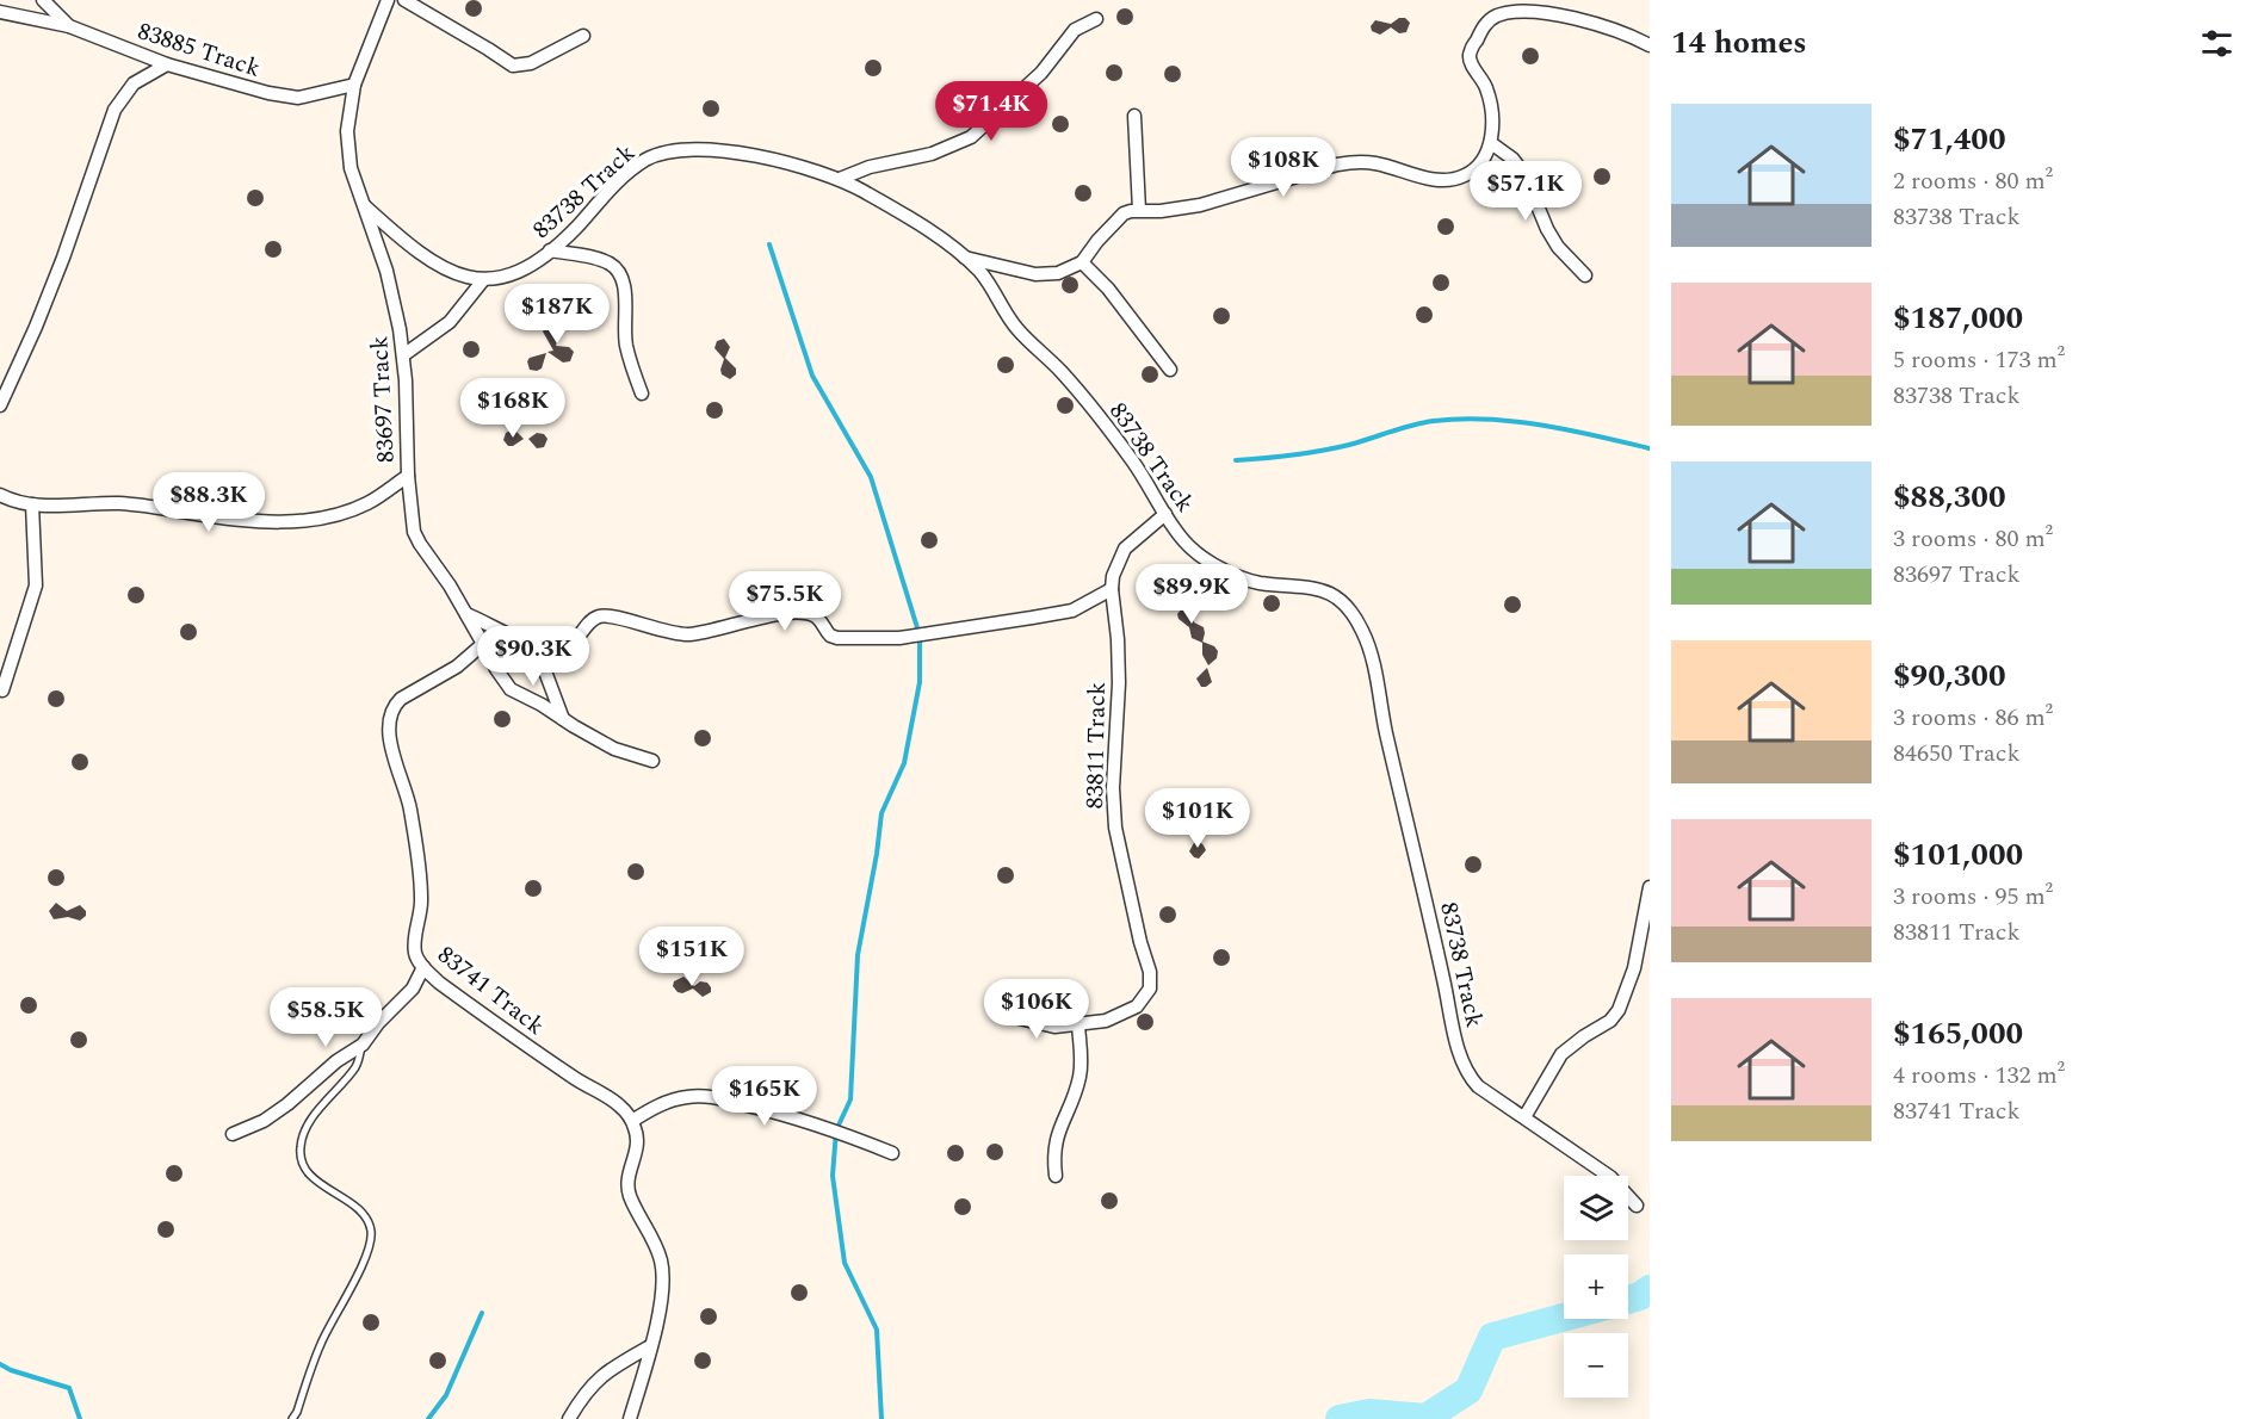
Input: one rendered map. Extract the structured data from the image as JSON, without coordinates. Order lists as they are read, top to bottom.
{
  "streets": {
    "street": [
      "83885 Track",
      "83738 Track",
      "83697 Track",
      "83811 Track",
      "83741 Track"
    ]
  },
  "crossings": [
    ["83885 Track", "83697 Track"],
    ["83738 Track", "83811 Track"]
  ],
  "page": {
    "heading": "14 homes",
    "price": [
      "$71.4K",
      "$108K",
      "$57.1K",
      "$187K",
      "$168K",
      "$88.3K",
      "$89.9K",
      "$75.5K",
      "$90.3K",
      "$101K",
      "$151K",
      "$106K",
      "$58.5K",
      "$165K"
    ],
    "list": [
      {
        "name": "$71,400",
        "note": "2 rooms · 80 m² · 83738 Track"
      },
      {
        "name": "$187,000",
        "note": "5 rooms · 173 m² · 83738 Track"
      },
      {
        "name": "$88,300",
        "note": "3 rooms · 80 m² · 83697 Track"
      },
      {
        "name": "$90,300",
        "note": "3 rooms · 86 m² · 84650 Track"
      },
      {
        "name": "$101,000",
        "note": "3 rooms · 95 m² · 83811 Track"
      },
      {
        "name": "$165,000",
        "note": "4 rooms · 132 m² · 83741 Track"
      }
    ],
    "map_buttons": ["+", "−"]
  }
}
